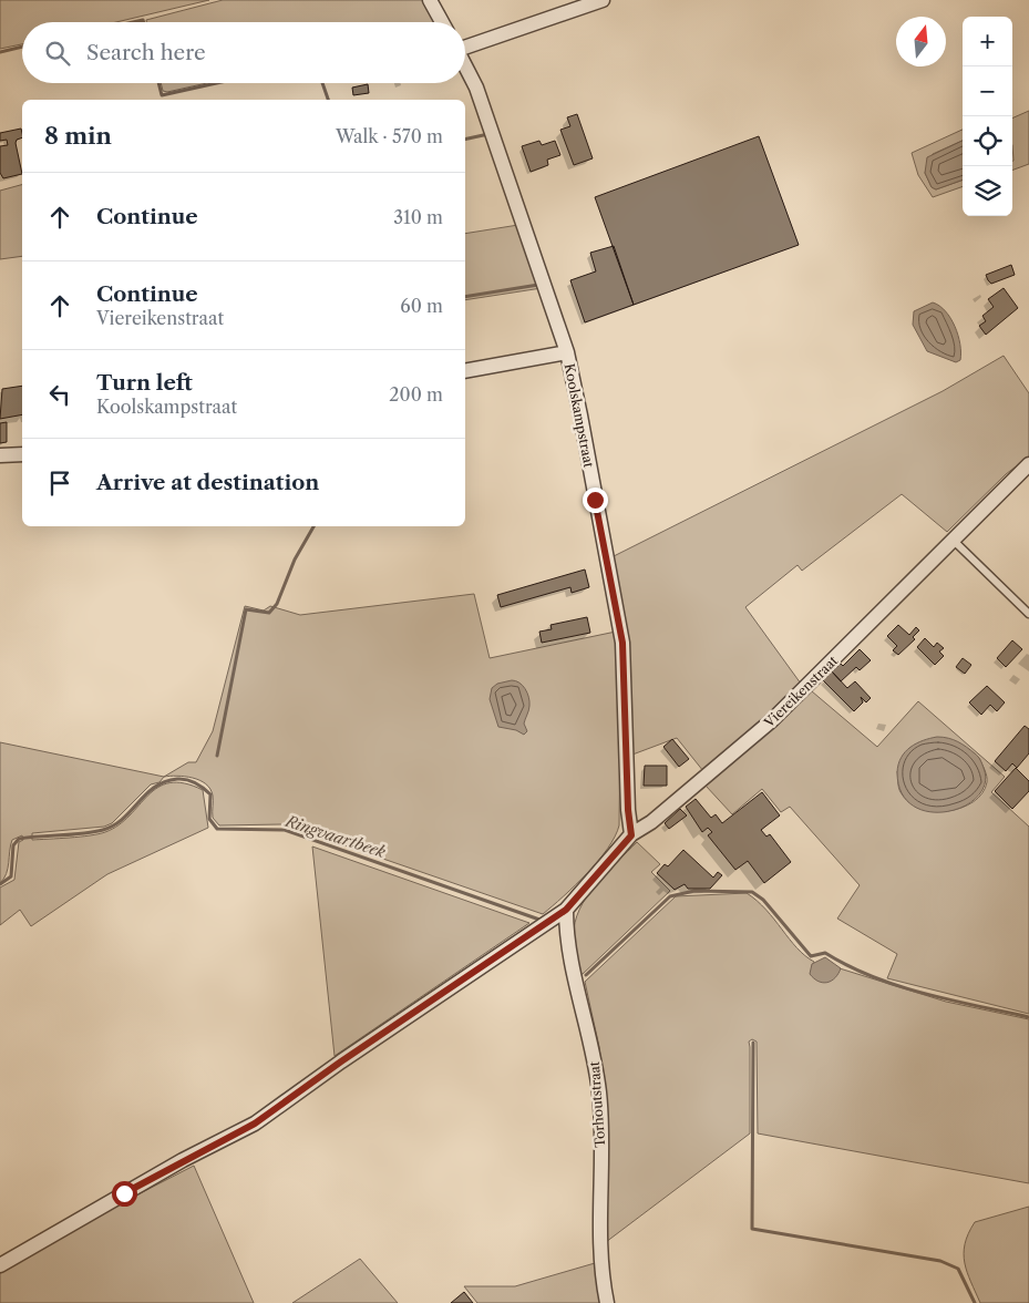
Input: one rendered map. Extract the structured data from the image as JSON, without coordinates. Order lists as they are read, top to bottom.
{
  "streets": {
    "street": ["Koolskampstraat", "Viereikenstraat", "Torhoutstraat"]
  },
  "crossings": [
    ["Koolskampstraat", "Viereikenstraat"],
    ["Viereikenstraat", "Torhoutstraat"]
  ],
  "water": ["Ringvaartbeek"],
  "north": "top",
  "page": {
    "map_buttons": ["+", "−"],
    "search": "Search here",
    "heading": ["8 min", "Walk · 570 m"],
    "list": [
      ["Continue", "310 m"],
      ["Continue", "Viereikenstraat", "60 m"],
      ["Turn left", "Koolskampstraat", "200 m"],
      "Arrive at destination"
    ]
  }
}
